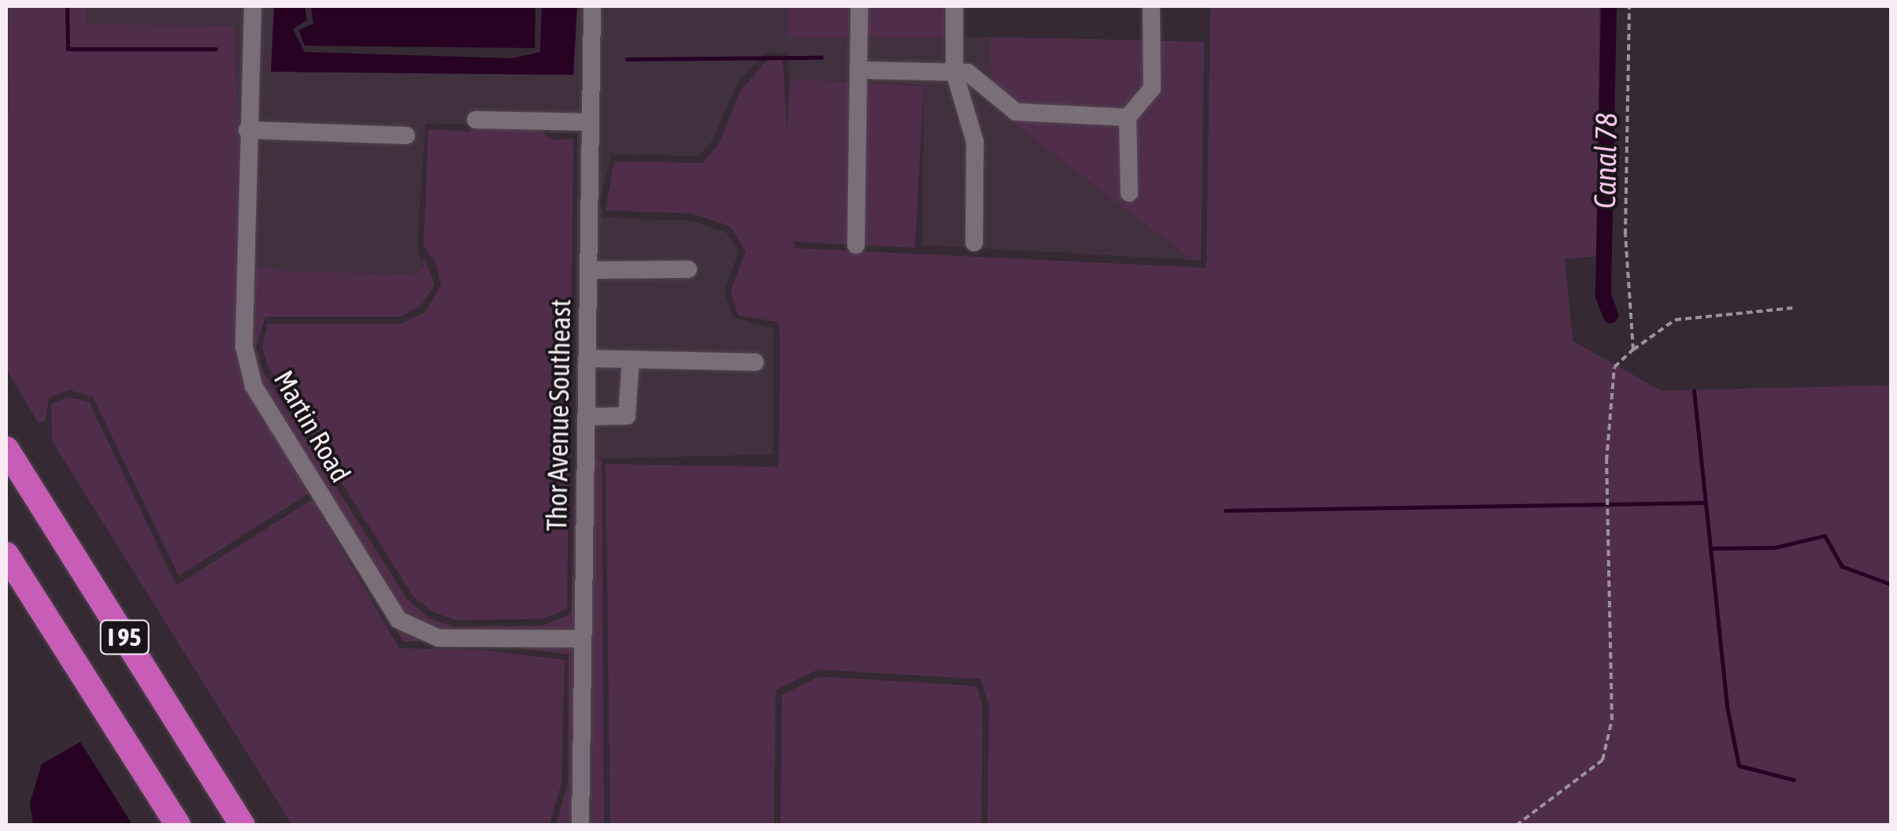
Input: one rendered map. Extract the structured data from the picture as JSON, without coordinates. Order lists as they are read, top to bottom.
{
  "streets": {
    "highway": ["I 95"],
    "street": ["Thor Avenue Southeast", "Martin Road"]
  },
  "crossings": [
    ["Thor Avenue Southeast", "Martin Road"]
  ],
  "water": ["Canal 78"]
}
